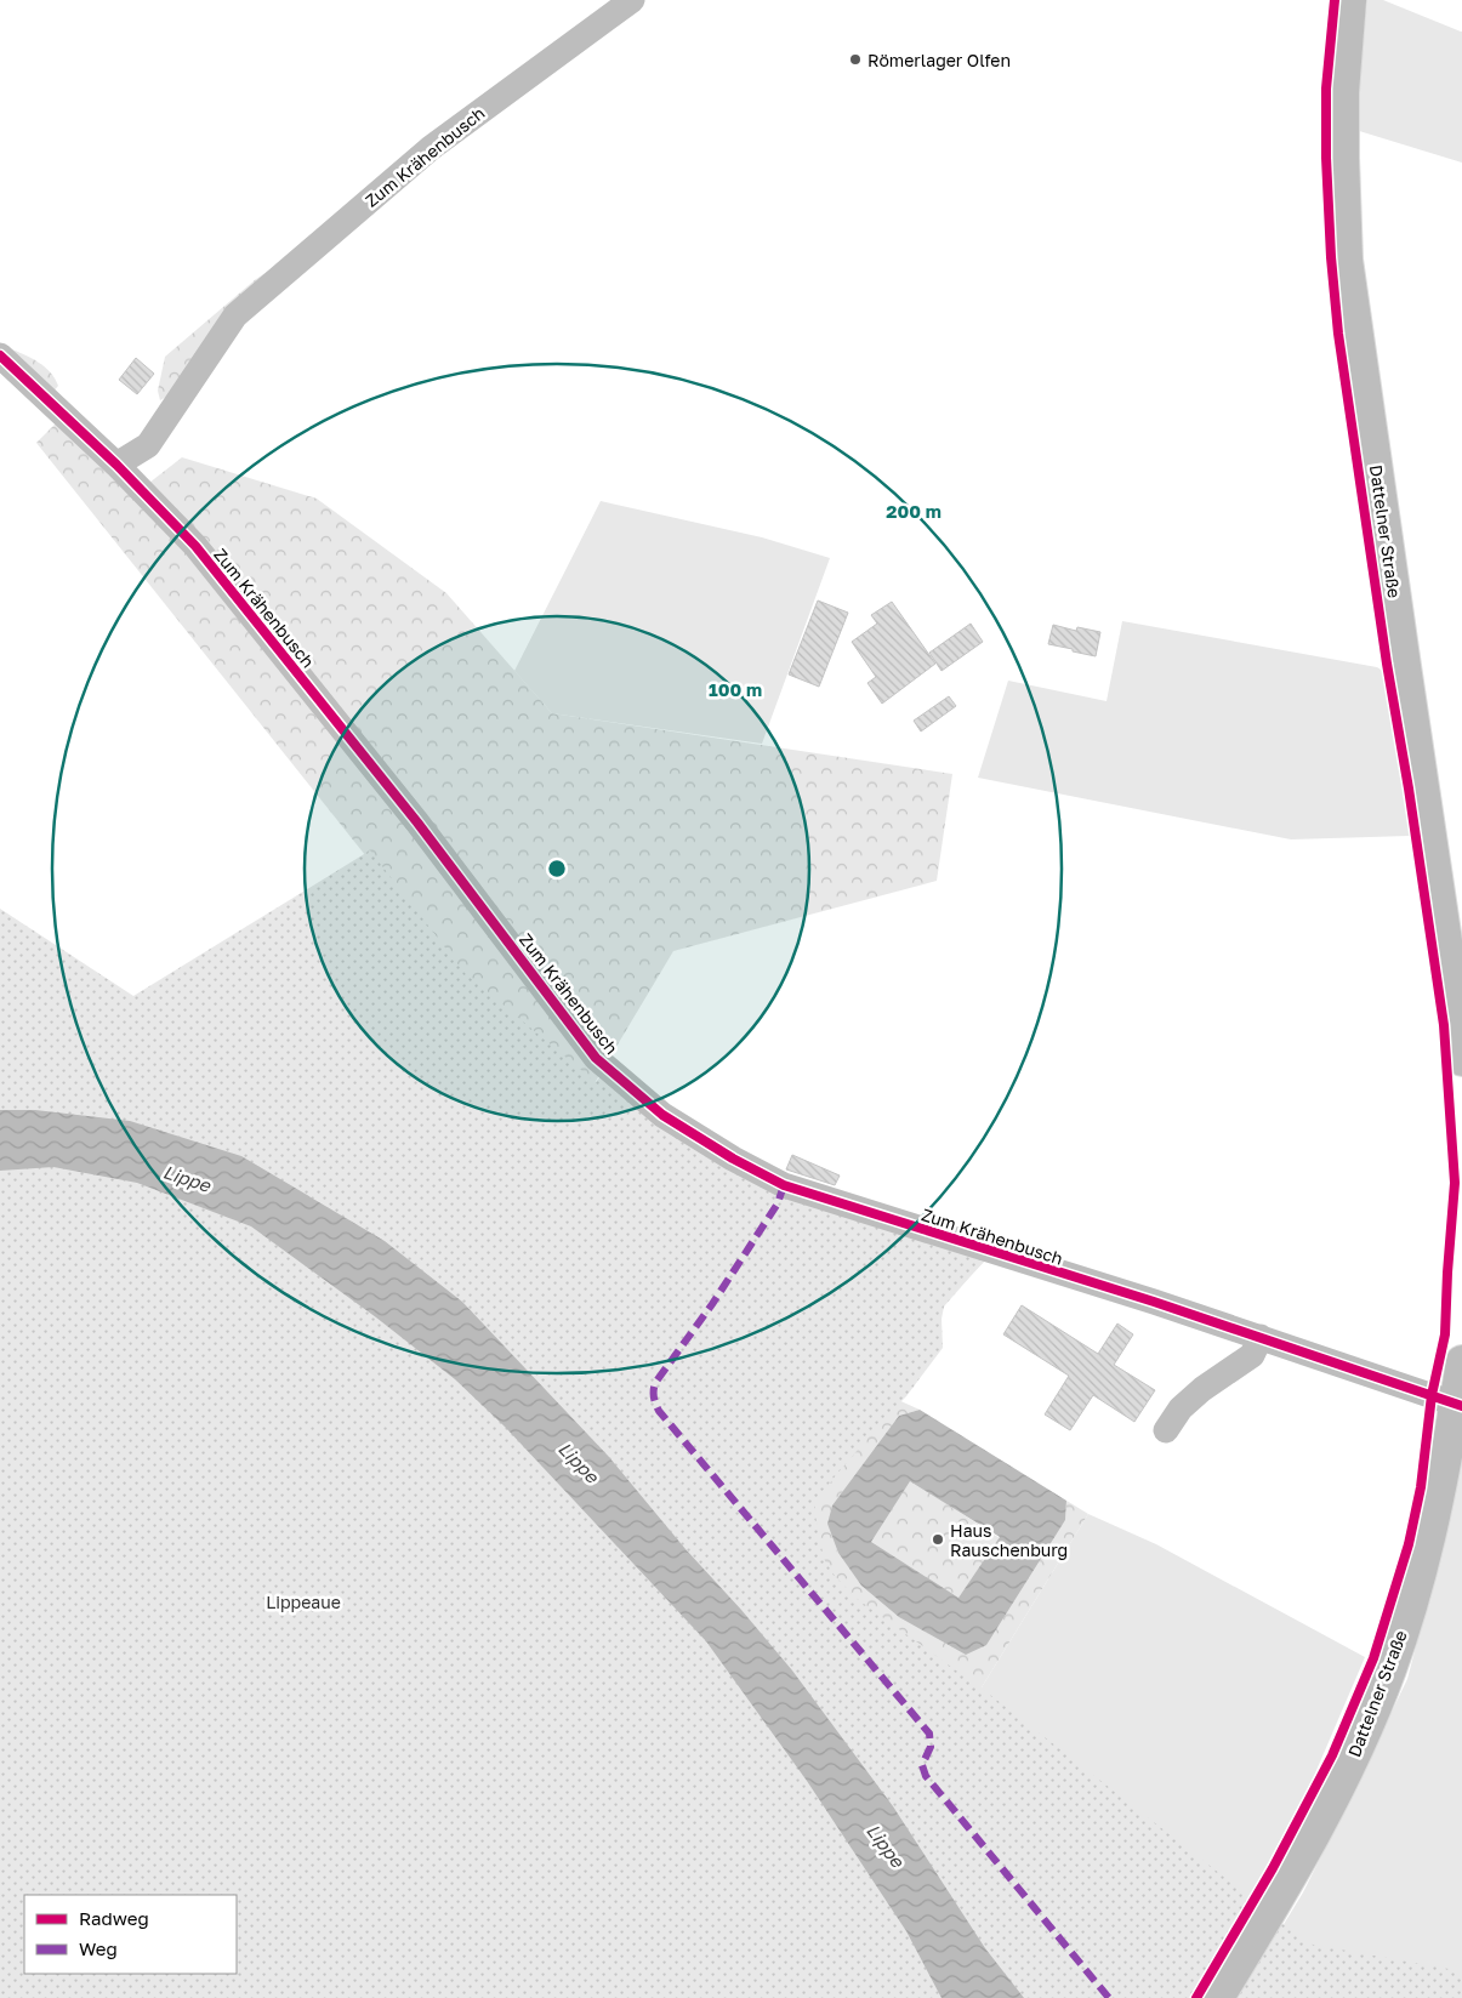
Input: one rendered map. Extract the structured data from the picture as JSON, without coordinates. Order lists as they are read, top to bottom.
{
  "streets": {
    "main road": ["Dattelner Straße"],
    "street": ["Zum Krähenbusch"]
  },
  "crossings": [
    ["Zum Krähenbusch", "Dattelner Straße"]
  ],
  "water": ["Lippe"],
  "parks": ["Lippeaue"],
  "places": ["Römerlager Olfen", "Haus Rauschenburg"],
  "legend": ["Radweg", "Weg"],
  "rings": ["200 m", "100 m"]
}
